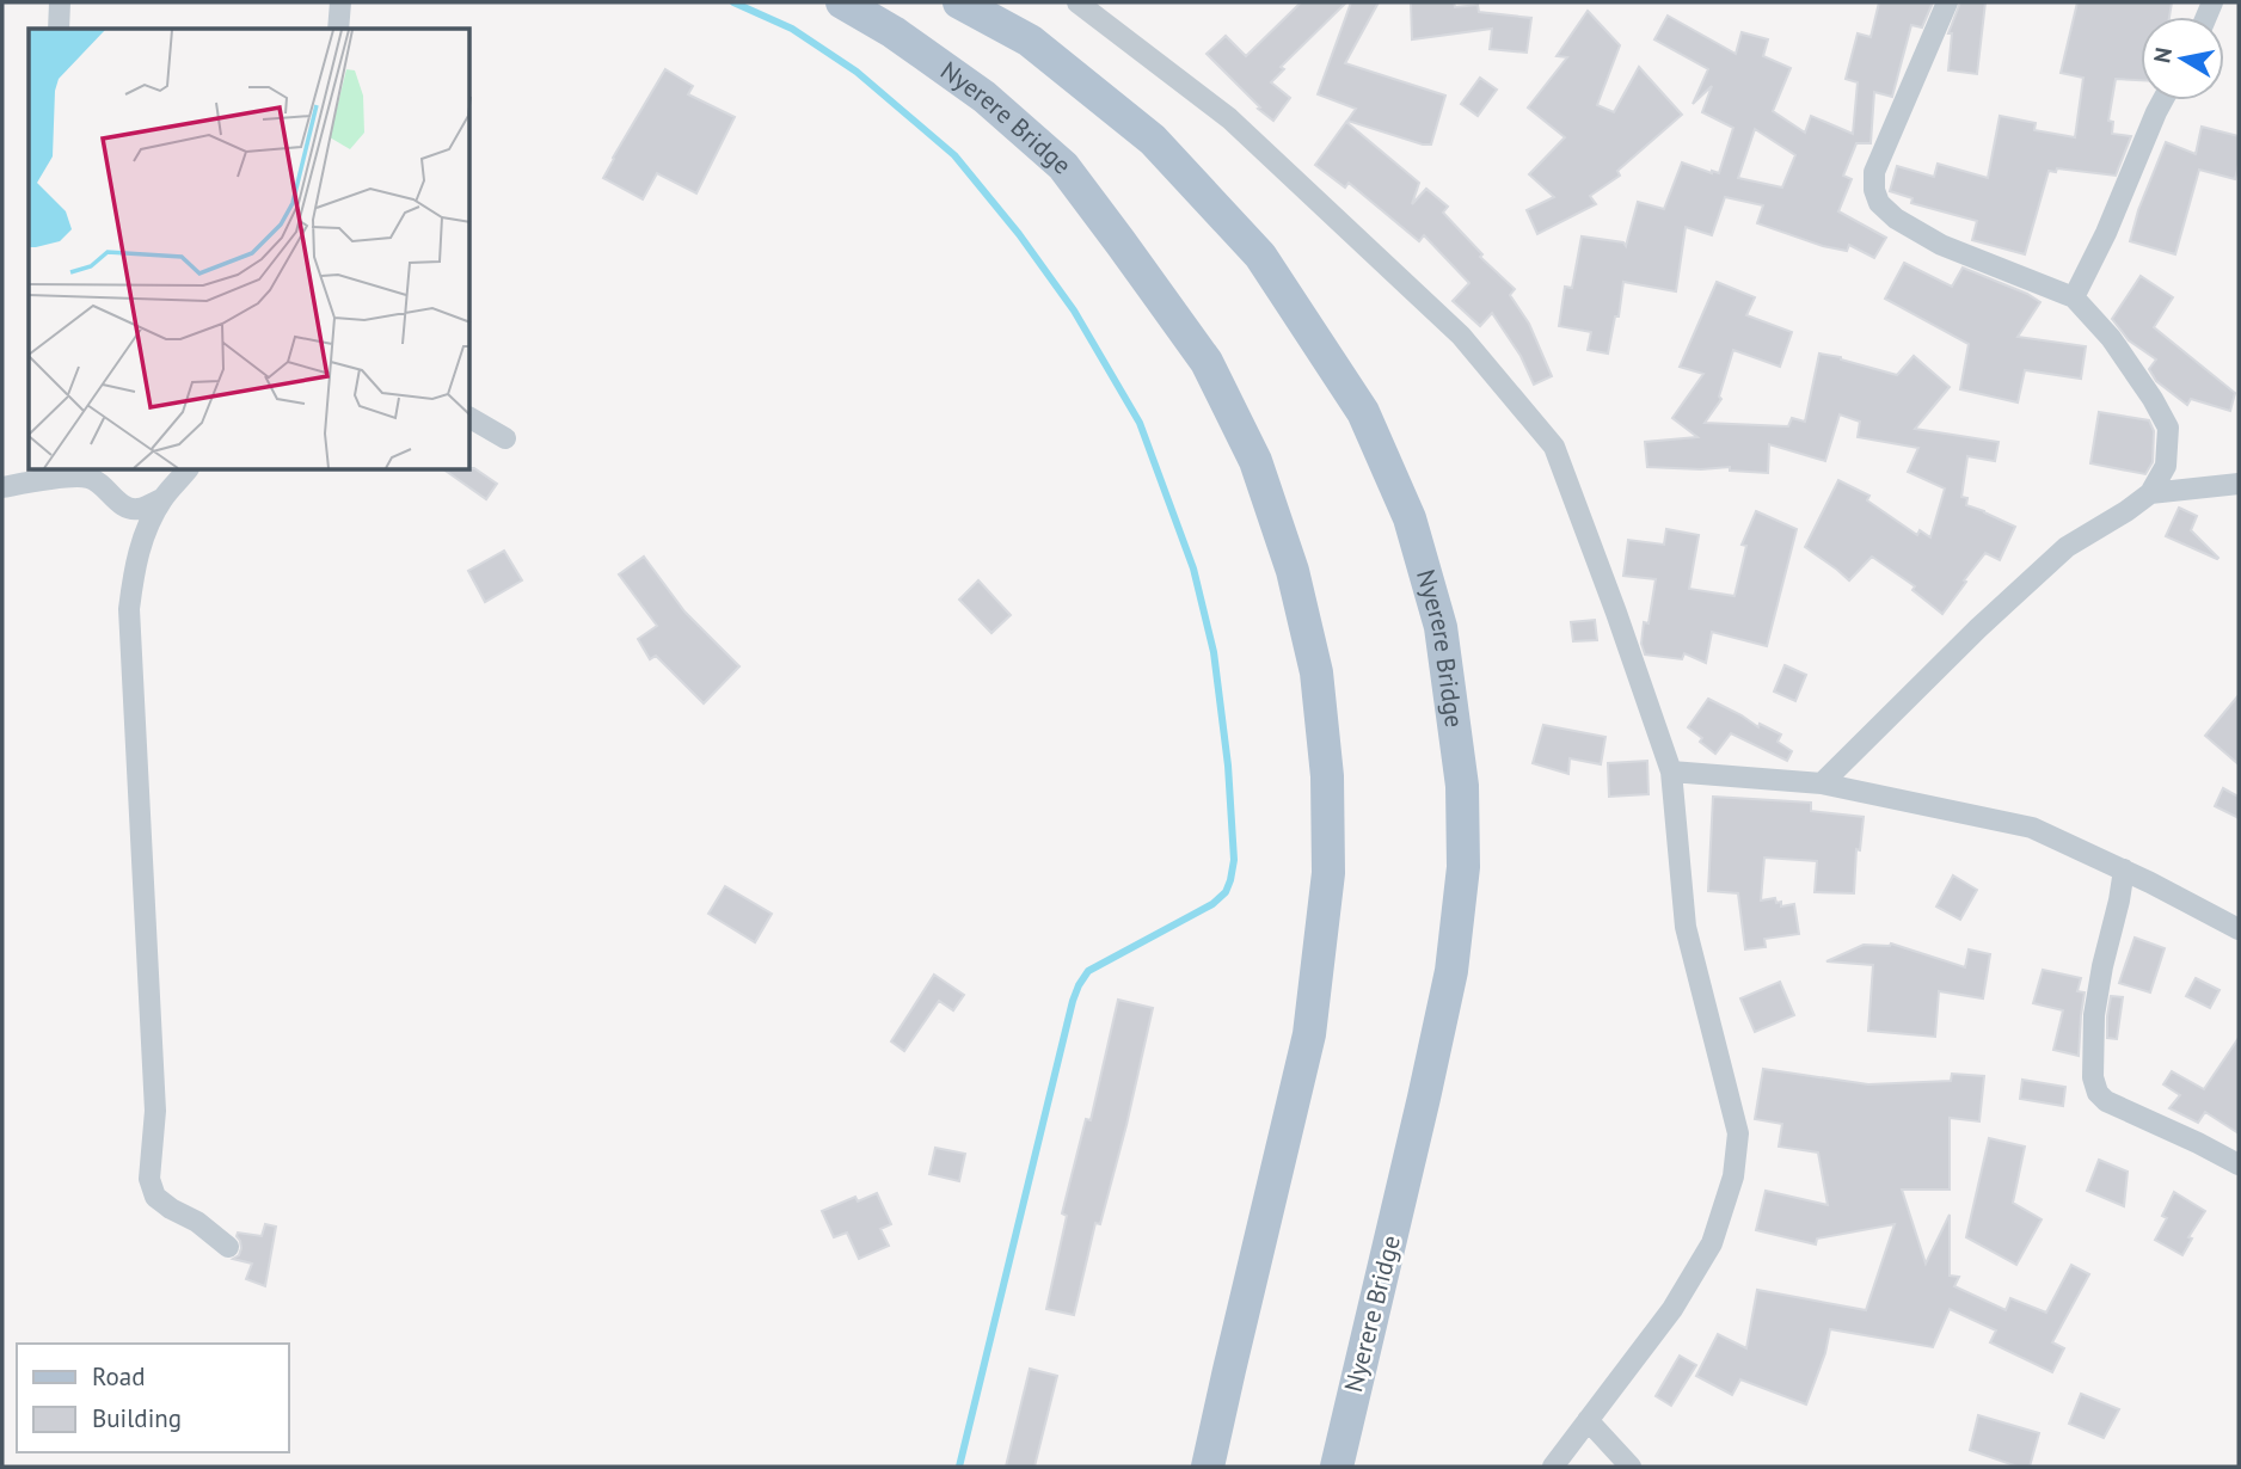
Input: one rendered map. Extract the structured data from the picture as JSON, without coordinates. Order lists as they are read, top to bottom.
{
  "streets": {
    "main road": ["Nyerere Bridge"]
  },
  "legend": ["Road", "Building"],
  "north": "left"
}
